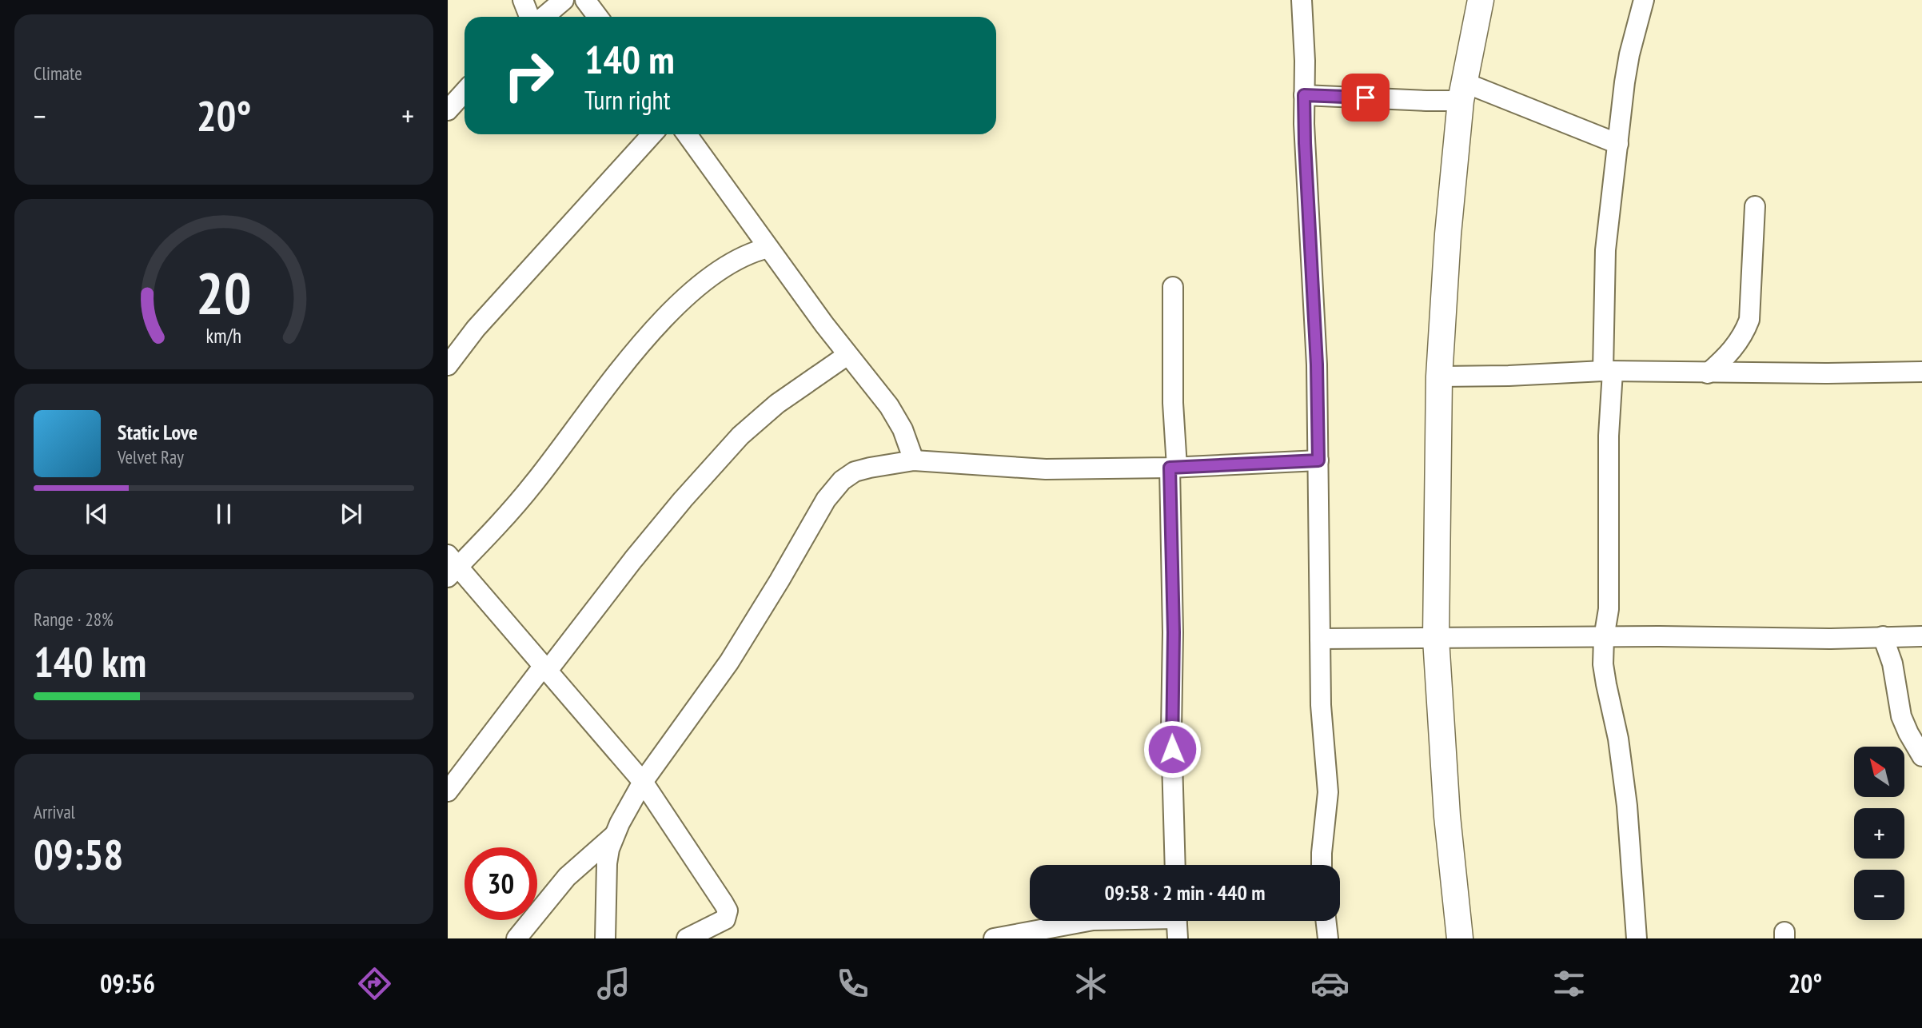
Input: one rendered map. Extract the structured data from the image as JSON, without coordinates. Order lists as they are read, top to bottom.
{
  "north": "top left",
  "page": {
    "tile": [
      "Climate",
      ["Range · 28%", "140 km"],
      ["Arrival", "09:58"]
    ],
    "turn": ["140 m", "Turn right"],
    "heat": ["−", "20°", "+"],
    "song": ["Static Love", "Velvet Ray"],
    "map_buttons": ["+", "−"],
    "limit": "30",
    "trip": "09:58 · 2 min · 440 m",
    "tabs": ["09:56", "20°"],
    "gauge": ["20", "km/h"]
  }
}
